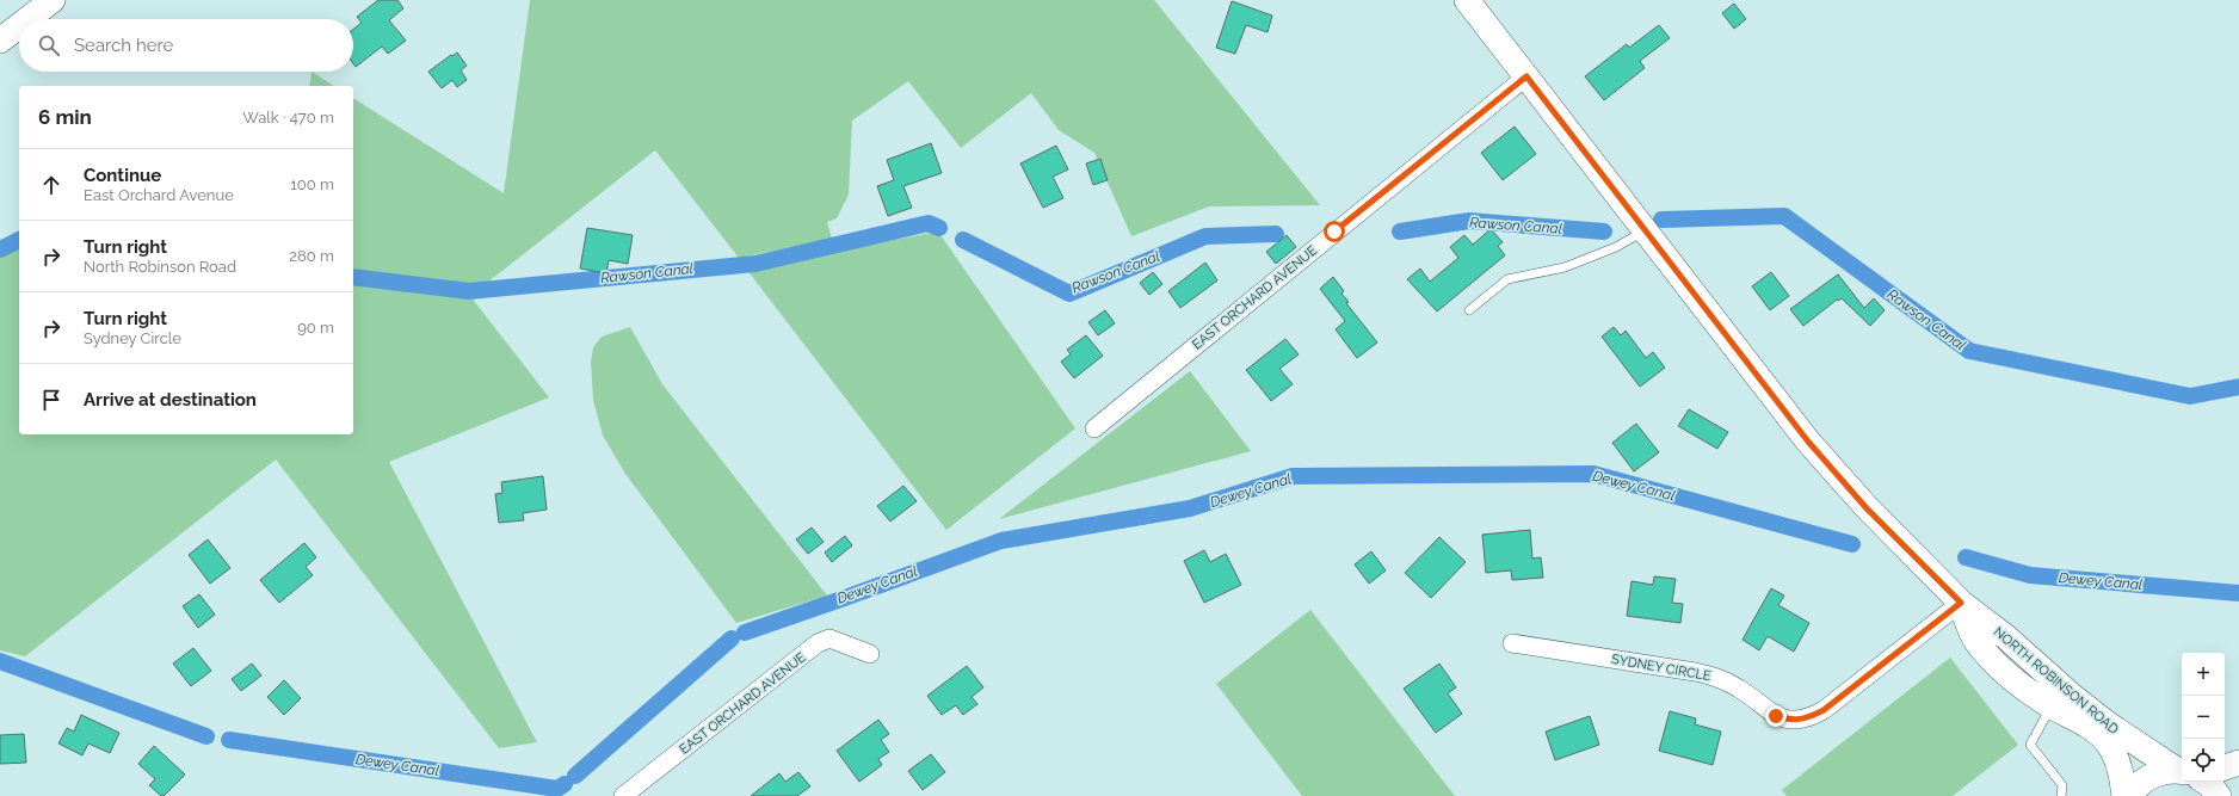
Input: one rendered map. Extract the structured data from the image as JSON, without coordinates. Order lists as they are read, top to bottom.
{
  "streets": {
    "street": ["EAST ORCHARD AVENUE", "SYDNEY CIRCLE", "NORTH ROBINSON ROAD"]
  },
  "crossings": [
    ["EAST ORCHARD AVENUE", "NORTH ROBINSON ROAD"],
    ["SYDNEY CIRCLE", "NORTH ROBINSON ROAD"]
  ],
  "water": ["Rawson Canal", "Dewey Canal"],
  "page": {
    "search": "Search here",
    "heading": ["6 min", "Walk · 470 m"],
    "list": [
      ["Continue", "East Orchard Avenue", "100 m"],
      ["Turn right", "North Robinson Road", "280 m"],
      ["Turn right", "Sydney Circle", "90 m"],
      "Arrive at destination"
    ],
    "map_buttons": ["+", "−"]
  }
}
